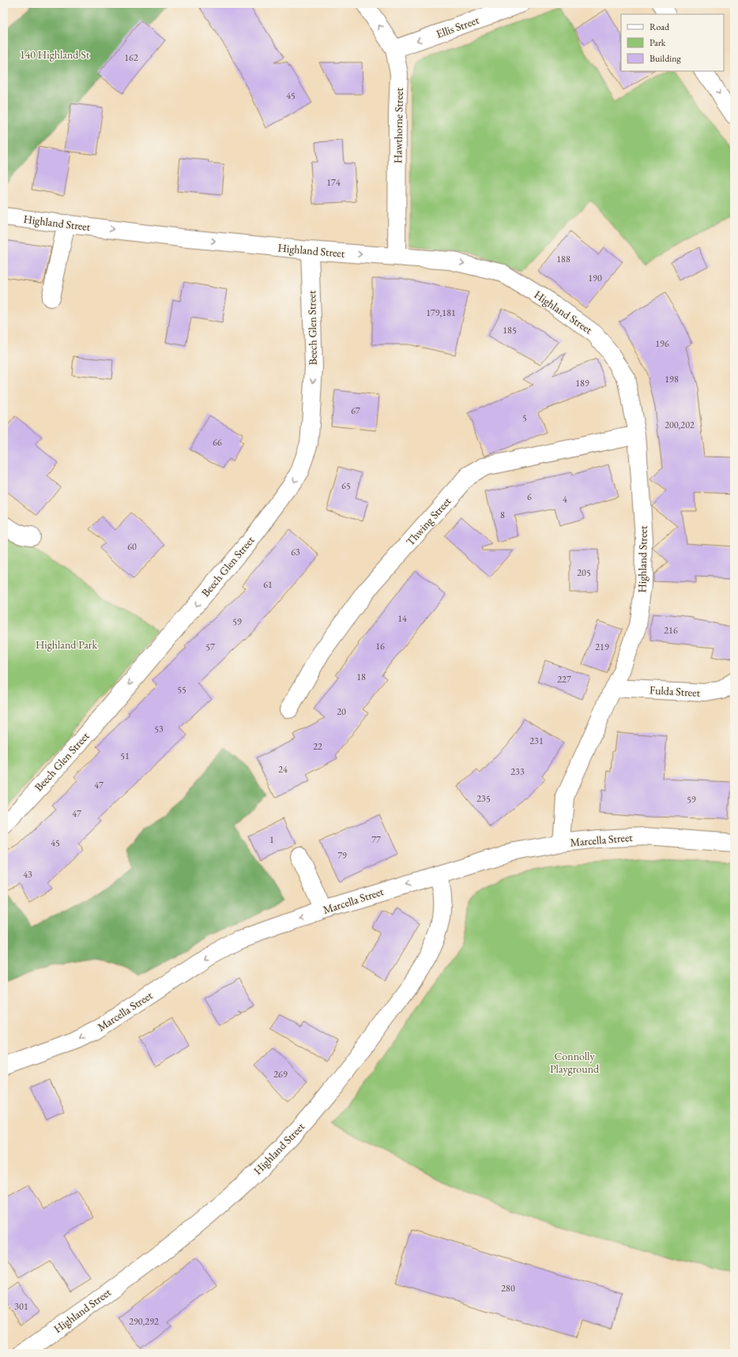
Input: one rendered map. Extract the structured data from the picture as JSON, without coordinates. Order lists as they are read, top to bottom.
{
  "streets": {
    "street": [
      "Ellis Street",
      "Hawthorne Street",
      "Highland Street",
      "Beech Glen Street",
      "Thwing Street",
      "Fulda Street",
      "Marcella Street"
    ]
  },
  "crossings": [
    ["Ellis Street", "Hawthorne Street"],
    ["Hawthorne Street", "Highland Street"],
    ["Highland Street", "Beech Glen Street"],
    ["Highland Street", "Thwing Street"],
    ["Highland Street", "Fulda Street"],
    ["Highland Street", "Marcella Street"]
  ],
  "one_way": ["Ellis Street", "Beech Glen Street", "Marcella Street"],
  "parks": ["140 Highland St", "Highland Park", "Connolly Playground"],
  "house_numbers": [
    "162",
    "45",
    "174",
    "188",
    "190",
    "179,181",
    "185",
    "196",
    "198",
    "189",
    "67",
    "5",
    "200,202",
    "66",
    "65",
    "6",
    "4",
    "8",
    "60",
    "63",
    "205",
    "61",
    "14",
    "59",
    "216",
    "16",
    "57",
    "219",
    "18",
    "227",
    "55",
    "20",
    "53",
    "231",
    "22",
    "51",
    "24",
    "233",
    "47",
    "235",
    "59",
    "47",
    "1",
    "77",
    "45",
    "79",
    "43",
    "269",
    "280",
    "301",
    "290,292"
  ],
  "legend": ["Road", "Park", "Building"]
}
